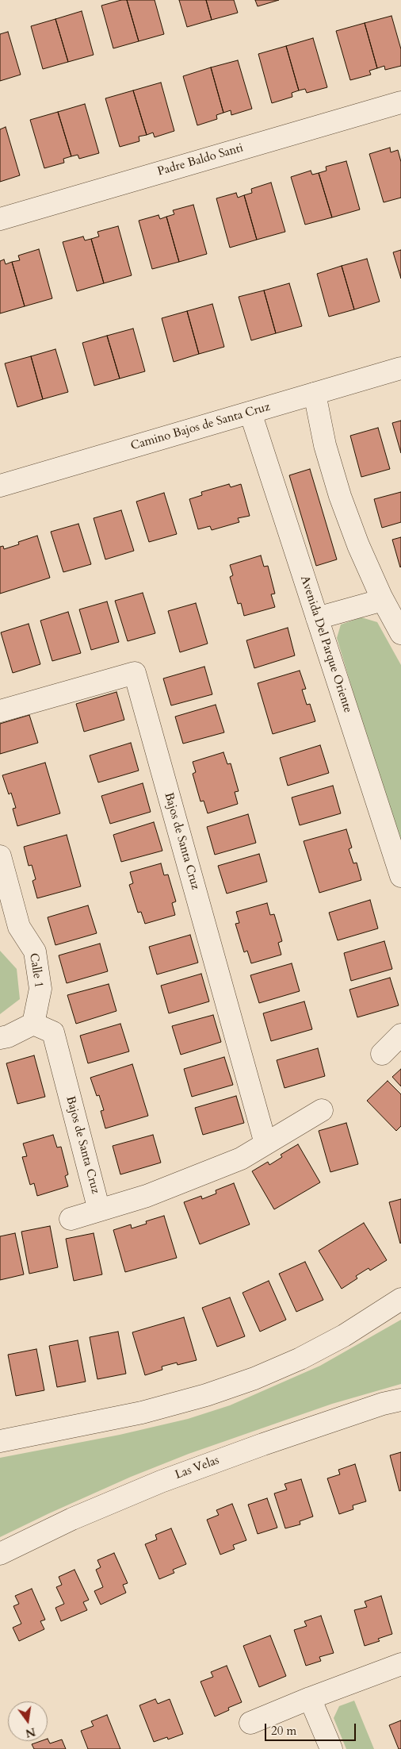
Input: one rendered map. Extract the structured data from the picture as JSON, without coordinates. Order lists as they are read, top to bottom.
{
  "streets": {
    "street": [
      "Padre Baldo Santi",
      "Camino Bajos de Santa Cruz",
      "Avenida Del Parque Oriente",
      "Bajos de Santa Cruz",
      "Calle 1",
      "Las Velas"
    ]
  },
  "crossings": [
    ["Camino Bajos de Santa Cruz", "Avenida Del Parque Oriente"],
    ["Bajos de Santa Cruz", "Calle 1"]
  ],
  "scale_bar": "20 m",
  "north": "bottom"
}
